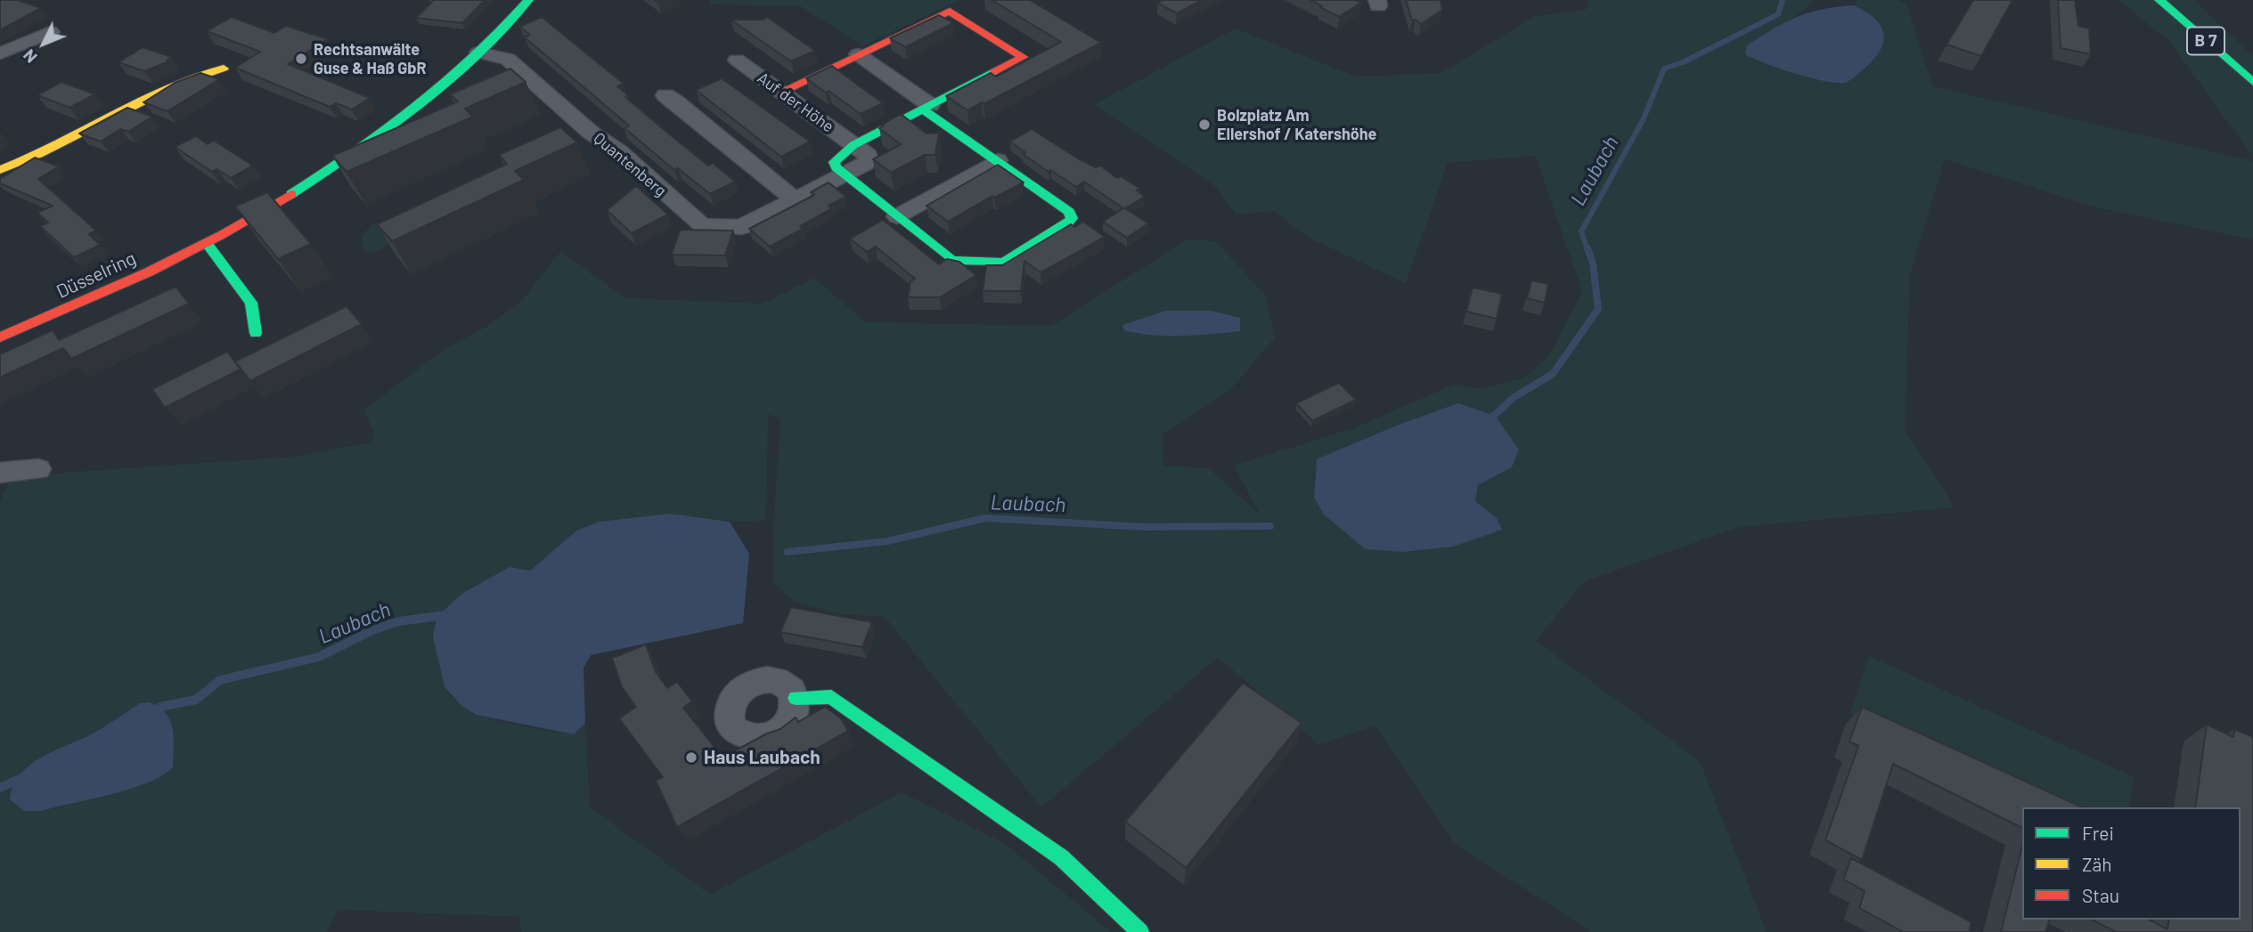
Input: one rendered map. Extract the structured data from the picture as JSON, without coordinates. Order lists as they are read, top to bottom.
{
  "streets": {
    "street": [
      "B 7",
      "Auf der Höhe",
      "Quantenberg",
      "Düsselring"
    ]
  },
  "crossings": [
    ["Auf der Höhe", "Quantenberg"],
    ["Quantenberg", "Düsselring"]
  ],
  "water": ["Laubach"],
  "places": ["Rechtsanwälte Guse & Haß GbR", "Bolzplatz Am Ellershof / Katershöhe", "Haus Laubach"],
  "legend": ["Frei", "Zäh", "Stau"],
  "north": "bottom left"
}
